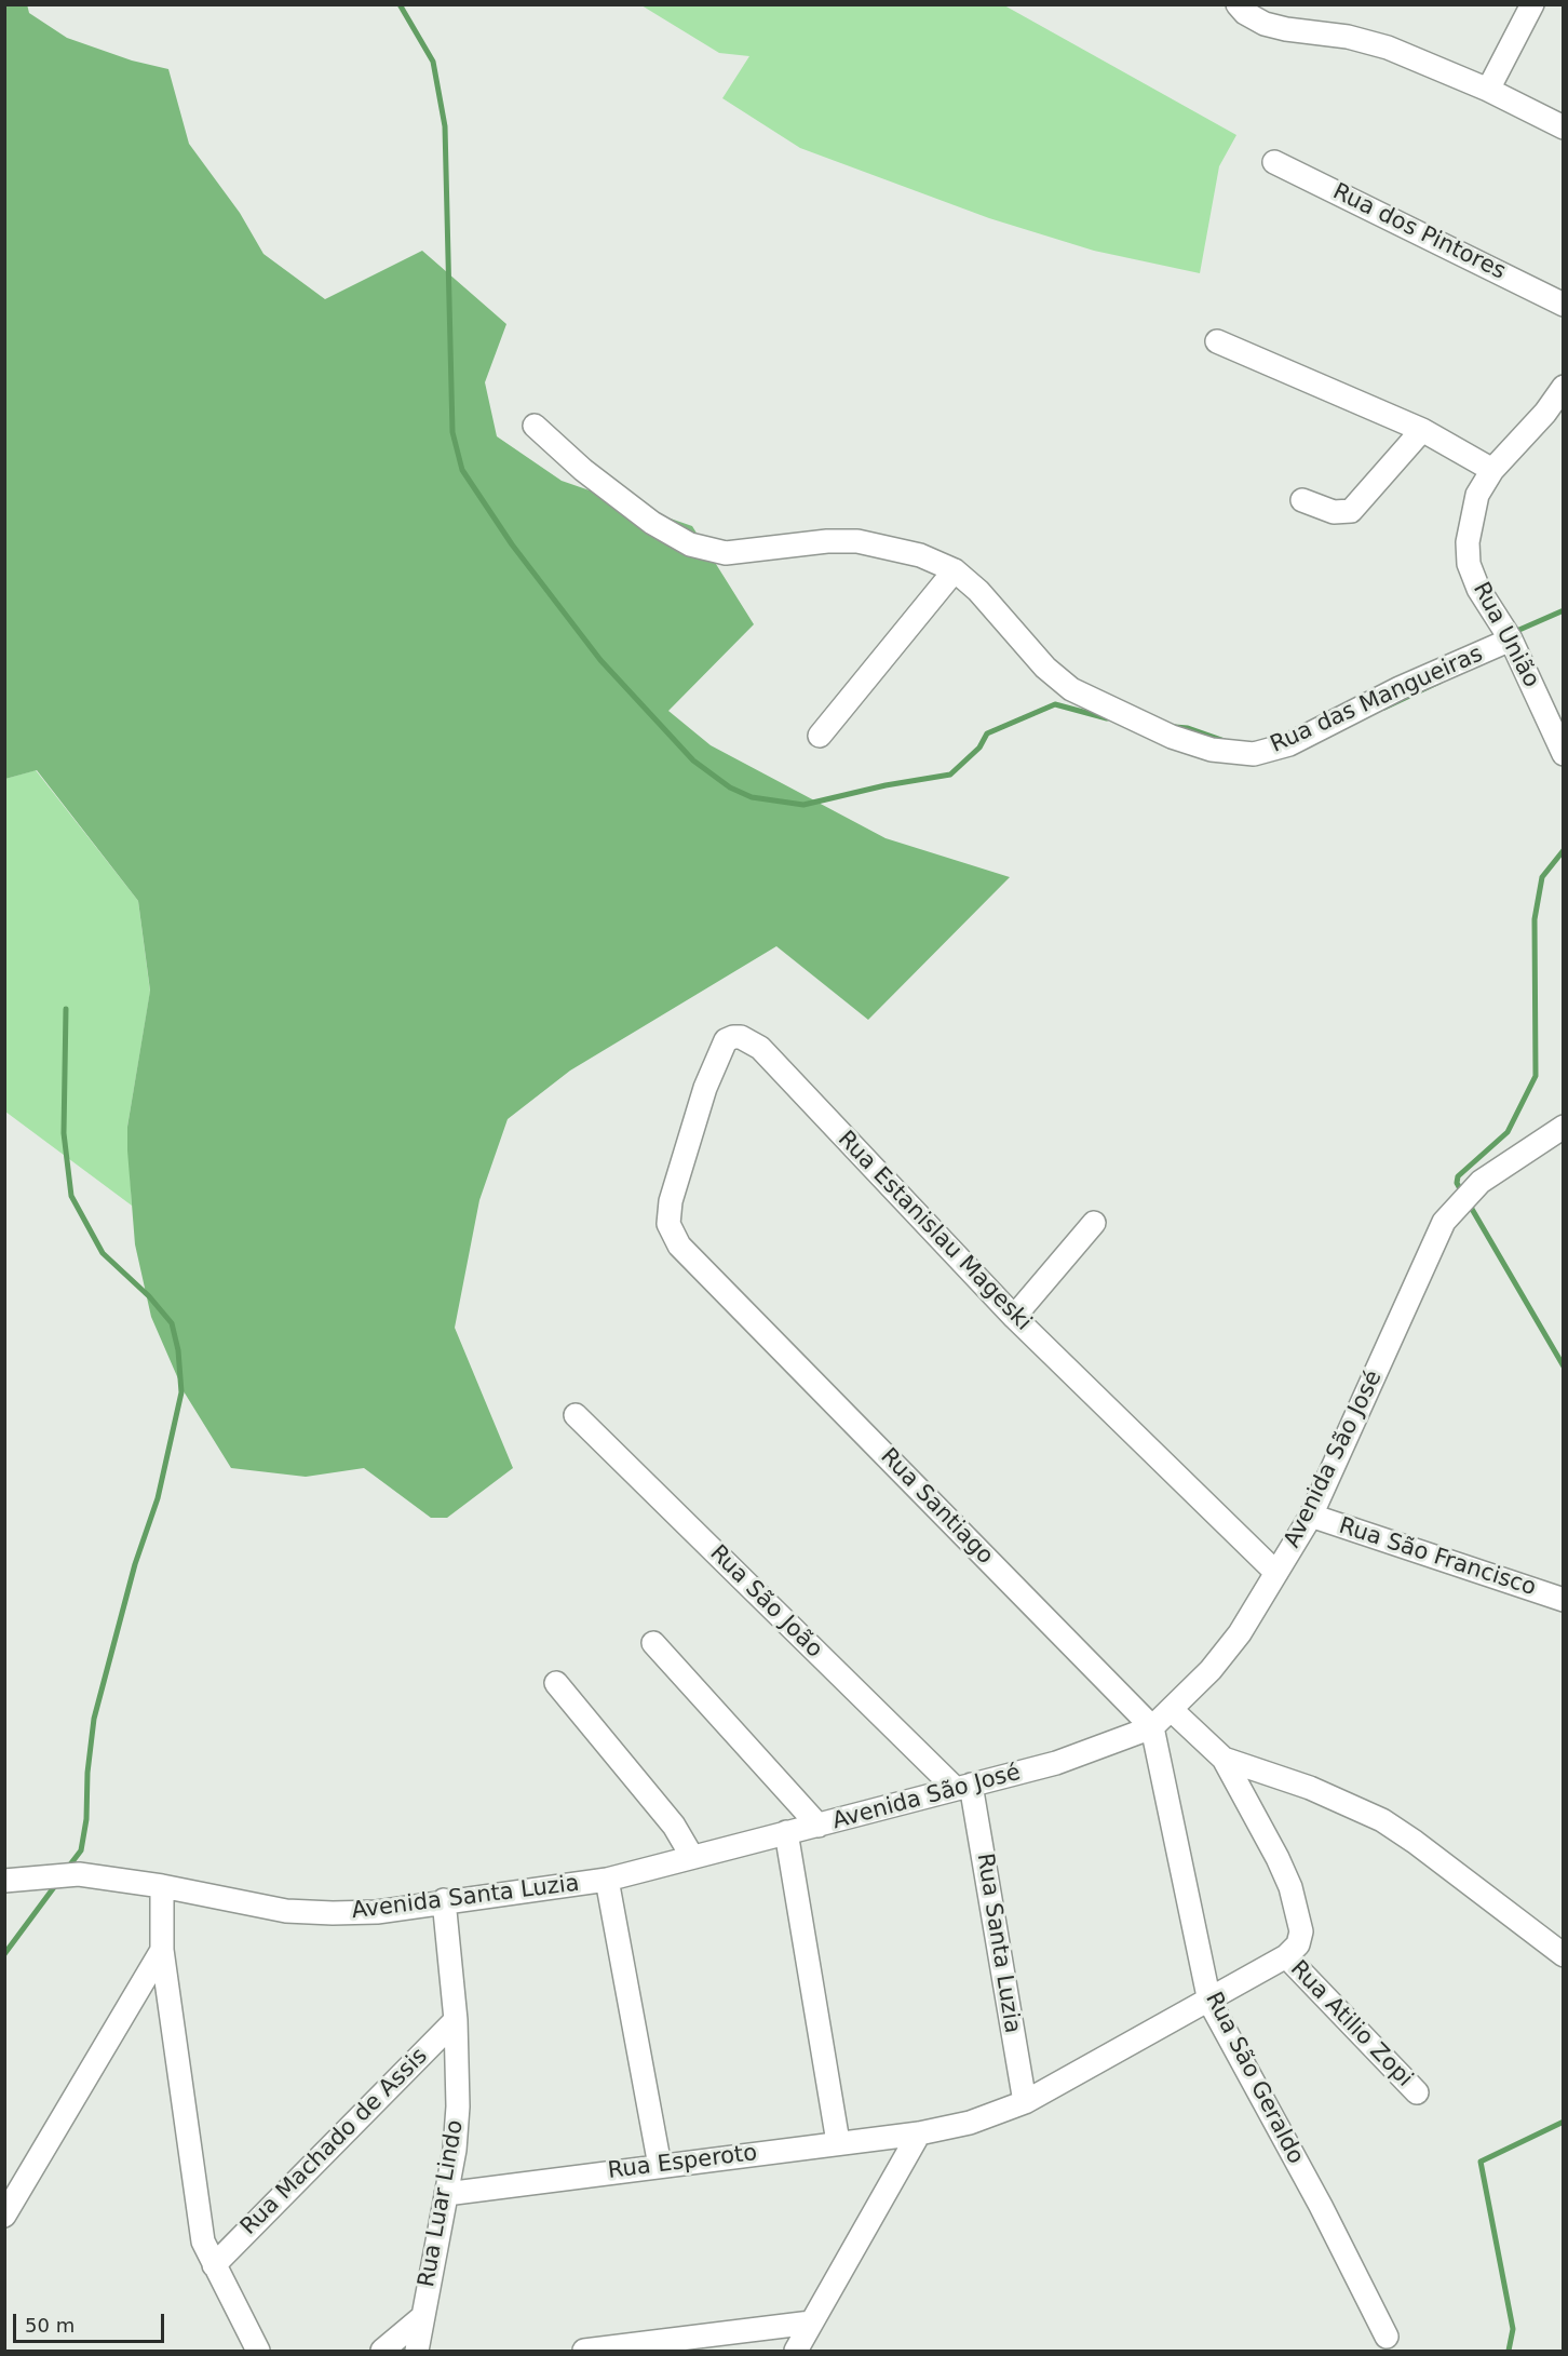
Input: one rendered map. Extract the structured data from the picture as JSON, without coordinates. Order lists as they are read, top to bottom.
{
  "streets": {
    "street": [
      "Rua dos Pintores",
      "Rua União",
      "Rua das Mangueiras",
      "Rua Estanislau Mageski",
      "Avenida São José",
      "Rua Santiago",
      "Rua São Francisco",
      "Rua São João",
      "Avenida Santa Luzia",
      "Rua Santa Luzia",
      "Rua Atilio Zopi",
      "Rua São Geraldo",
      "Rua Machado de Assis",
      "Rua Esperoto",
      "Rua Luar Lindo"
    ]
  },
  "crossings": [
    ["Rua União", "Rua das Mangueiras"],
    ["Rua Estanislau Mageski", "Avenida São José"],
    ["Rua Estanislau Mageski", "Rua Santiago"],
    ["Avenida São José", "Rua Santiago"],
    ["Avenida São José", "Rua São Francisco"],
    ["Avenida São José", "Rua São João"],
    ["Avenida São José", "Avenida Santa Luzia"],
    ["Avenida São José", "Rua Santa Luzia"],
    ["Avenida São José", "Rua São Geraldo"],
    ["Rua Santiago", "Rua São Geraldo"],
    ["Rua São João", "Rua Santa Luzia"],
    ["Avenida Santa Luzia", "Rua Luar Lindo"],
    ["Rua Santa Luzia", "Rua Esperoto"],
    ["Rua Atilio Zopi", "Rua Esperoto"],
    ["Rua São Geraldo", "Rua Esperoto"],
    ["Rua Machado de Assis", "Rua Luar Lindo"],
    ["Rua Esperoto", "Rua Luar Lindo"]
  ],
  "scale_bar": "50 m"
}
